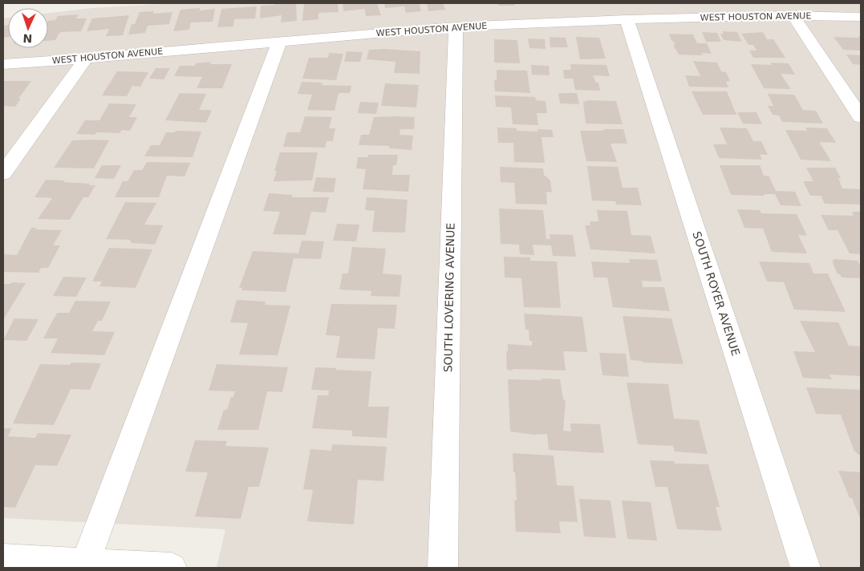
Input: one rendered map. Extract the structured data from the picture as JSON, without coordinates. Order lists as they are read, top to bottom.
{
  "streets": {
    "street": ["WEST HOUSTON AVENUE", "SOUTH ROYER AVENUE", "SOUTH LOVERING AVENUE"]
  },
  "crossings": [
    ["WEST HOUSTON AVENUE", "SOUTH ROYER AVENUE"],
    ["WEST HOUSTON AVENUE", "SOUTH LOVERING AVENUE"]
  ],
  "north": "bottom"
}
